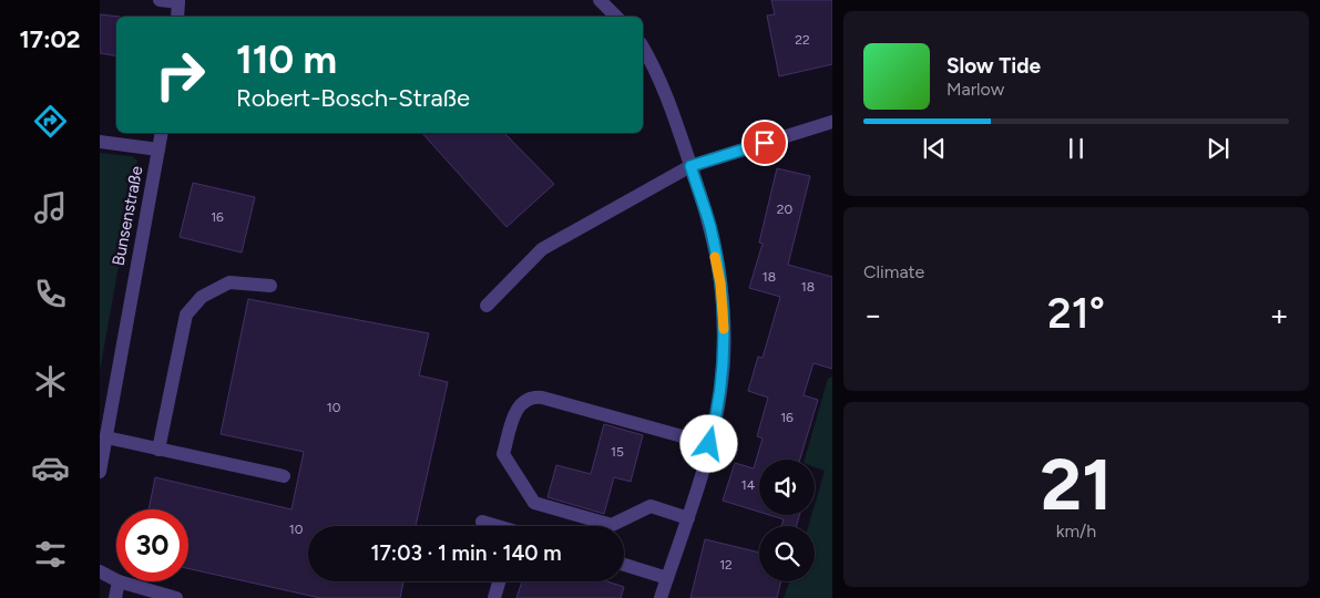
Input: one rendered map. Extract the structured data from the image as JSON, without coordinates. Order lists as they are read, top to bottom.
{
  "streets": {
    "street": ["Bunsenstraße"]
  },
  "house_numbers": [
    "22",
    "20",
    "16",
    "18",
    "18",
    "10",
    "16",
    "15",
    "14",
    "10",
    "12"
  ],
  "page": {
    "tabs": "17:02",
    "turn": ["110 m", "Robert-Bosch-Straße"],
    "song": ["Slow Tide", "Marlow"],
    "tile": [
      "Climate",
      ["21", "km/h"]
    ],
    "heat": ["−", "21°", "+"],
    "limit": "30",
    "trip": "17:03 · 1 min · 140 m"
  }
}
